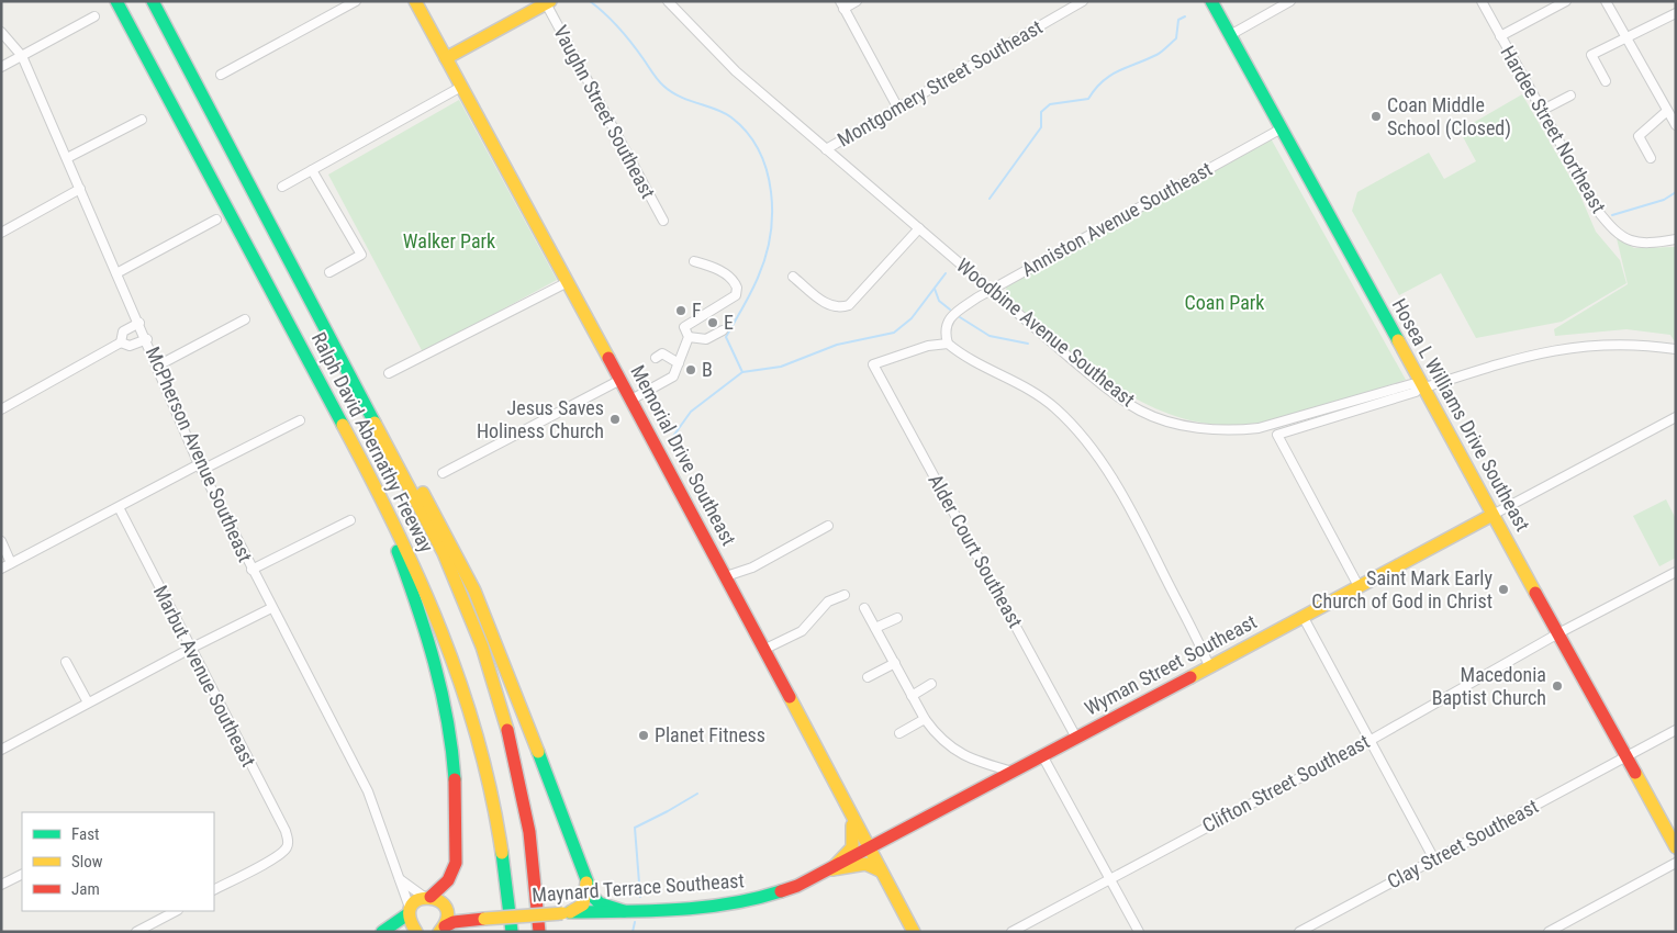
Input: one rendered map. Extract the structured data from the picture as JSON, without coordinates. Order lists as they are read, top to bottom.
{
  "streets": {
    "main road": [
      "Hosea L Williams Drive Southeast",
      "Ralph David Abernathy Freeway",
      "Memorial Drive Southeast",
      "Wyman Street Southeast",
      "Maynard Terrace Southeast"
    ],
    "street": [
      "Montgomery Street Southeast",
      "Vaughn Street Southeast",
      "Hardee Street Northeast",
      "Anniston Avenue Southeast",
      "Woodbine Avenue Southeast",
      "McPherson Avenue Southeast",
      "Alder Court Southeast",
      "Marbut Avenue Southeast",
      "Clifton Street Southeast",
      "Clay Street Southeast"
    ]
  },
  "crossings": [
    ["Montgomery Street Southeast", "Woodbine Avenue Southeast"],
    ["Anniston Avenue Southeast", "Woodbine Avenue Southeast"],
    ["Anniston Avenue Southeast", "Hosea L Williams Drive Southeast"],
    ["Anniston Avenue Southeast", "Alder Court Southeast"],
    ["Woodbine Avenue Southeast", "Hosea L Williams Drive Southeast"],
    ["Hosea L Williams Drive Southeast", "Wyman Street Southeast"],
    ["Hosea L Williams Drive Southeast", "Clifton Street Southeast"],
    ["Hosea L Williams Drive Southeast", "Clay Street Southeast"],
    ["Memorial Drive Southeast", "Wyman Street Southeast"],
    ["Memorial Drive Southeast", "Maynard Terrace Southeast"],
    ["Alder Court Southeast", "Wyman Street Southeast"],
    ["Wyman Street Southeast", "Maynard Terrace Southeast"]
  ],
  "parks": ["Walker Park", "Coan Park"],
  "places": [
    "Coan Middle School (Closed)",
    "F",
    "E",
    "B",
    "Jesus Saves Holiness Church",
    "Saint Mark Early Church of God in Christ",
    "Macedonia Baptist Church",
    "Planet Fitness"
  ],
  "legend": ["Fast", "Slow", "Jam"]
}
